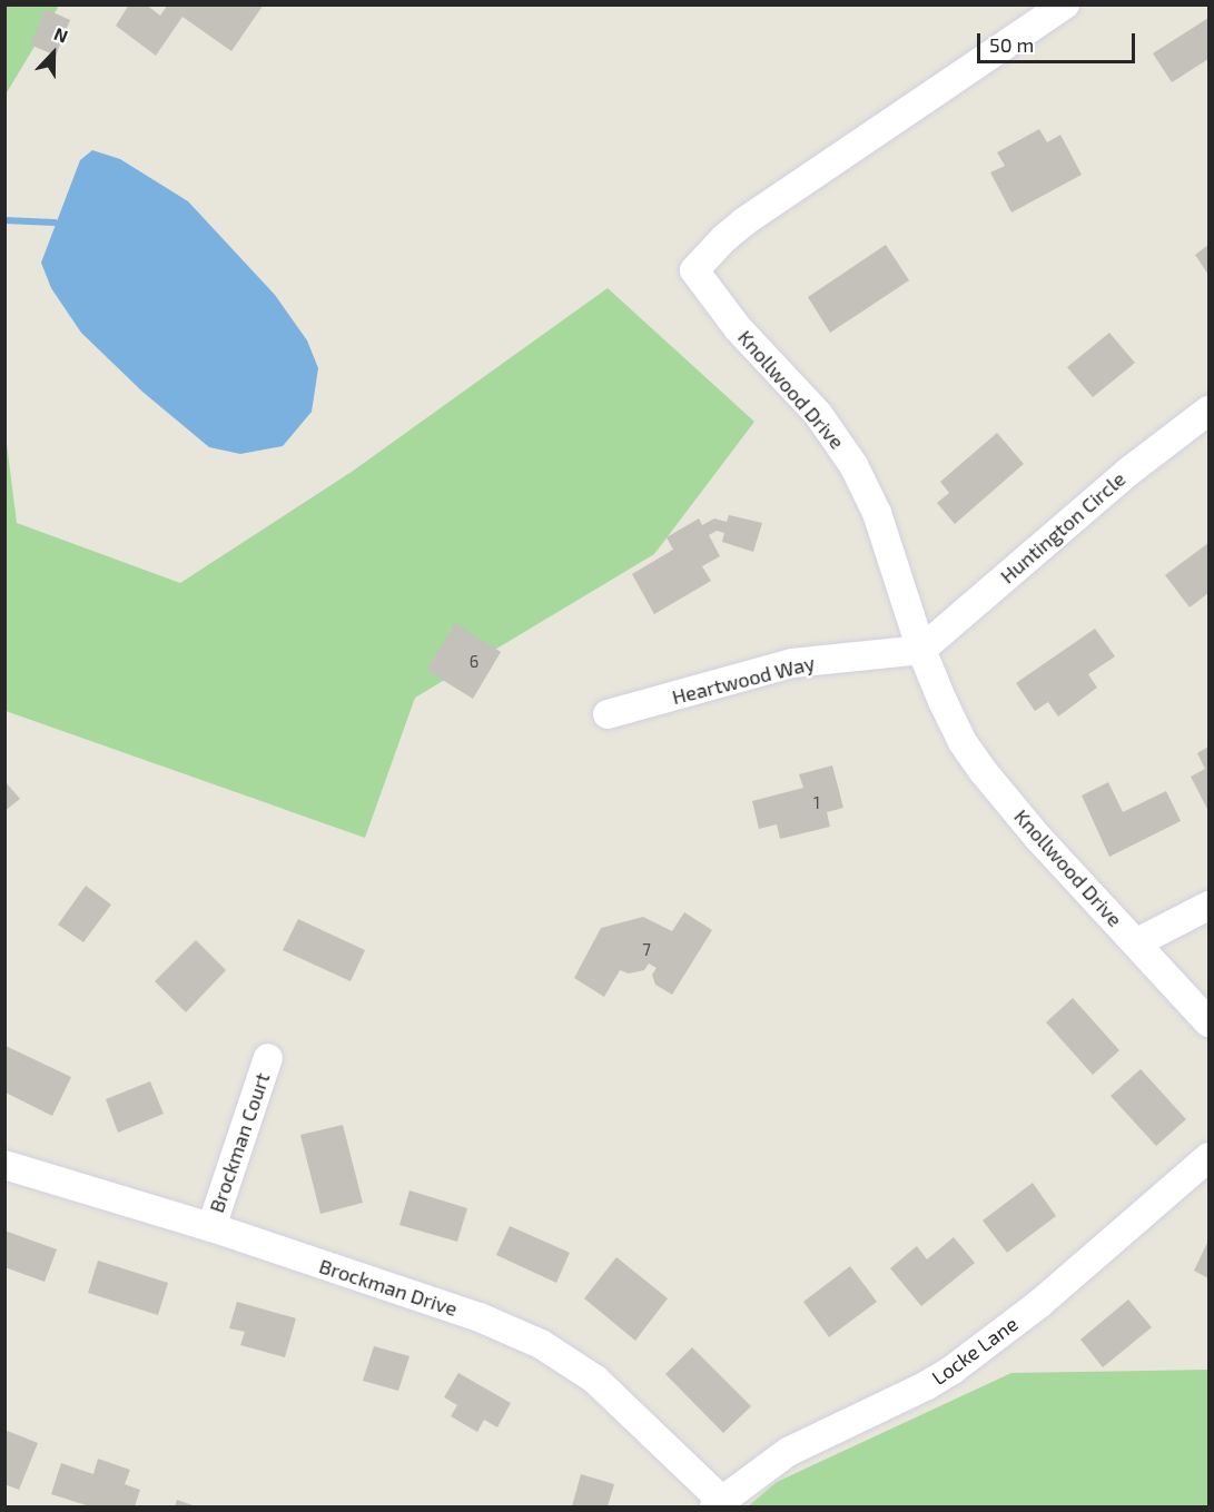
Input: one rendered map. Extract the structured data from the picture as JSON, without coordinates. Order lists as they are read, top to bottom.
{
  "streets": {
    "street": [
      "Knollwood Drive",
      "Huntington Circle",
      "Heartwood Way",
      "Brockman Court",
      "Brockman Drive",
      "Locke Lane"
    ]
  },
  "crossings": [
    ["Knollwood Drive", "Huntington Circle"],
    ["Knollwood Drive", "Heartwood Way"],
    ["Huntington Circle", "Heartwood Way"],
    ["Brockman Court", "Brockman Drive"],
    ["Brockman Drive", "Locke Lane"]
  ],
  "house_numbers": ["6", "1", "7"],
  "scale_bar": "50 m",
  "north": "top"
}
